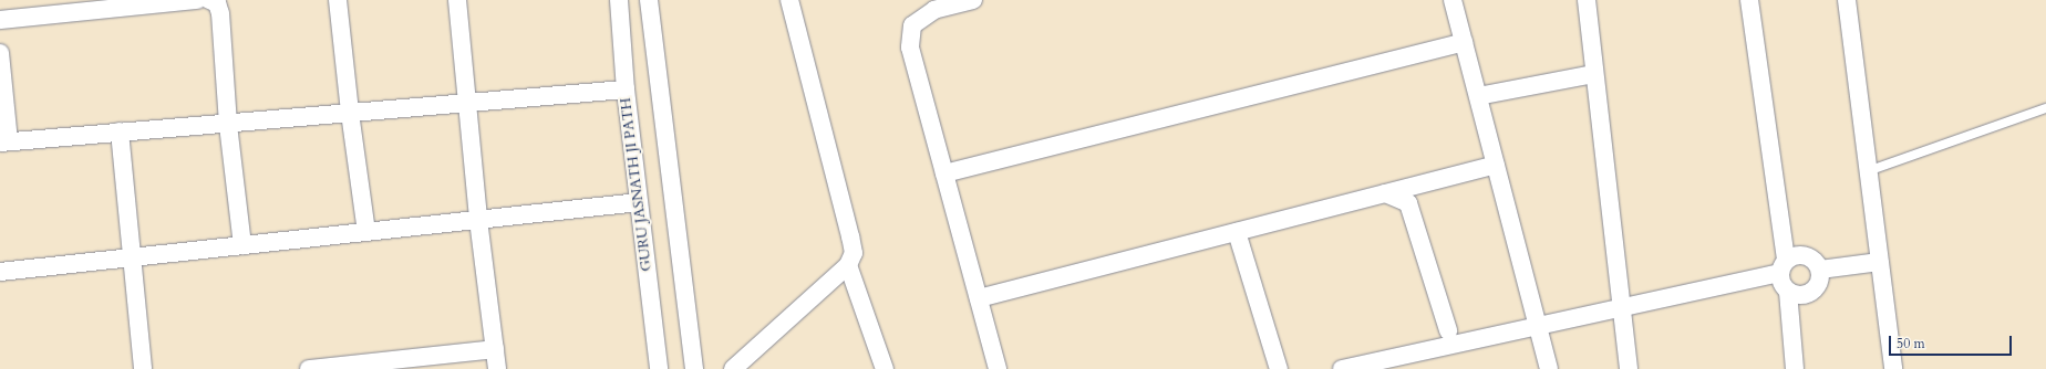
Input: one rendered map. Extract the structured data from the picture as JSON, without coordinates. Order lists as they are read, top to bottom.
{
  "streets": {
    "street": ["GURU JASNATH JI PATH"]
  },
  "scale_bar": "50 m"
}
